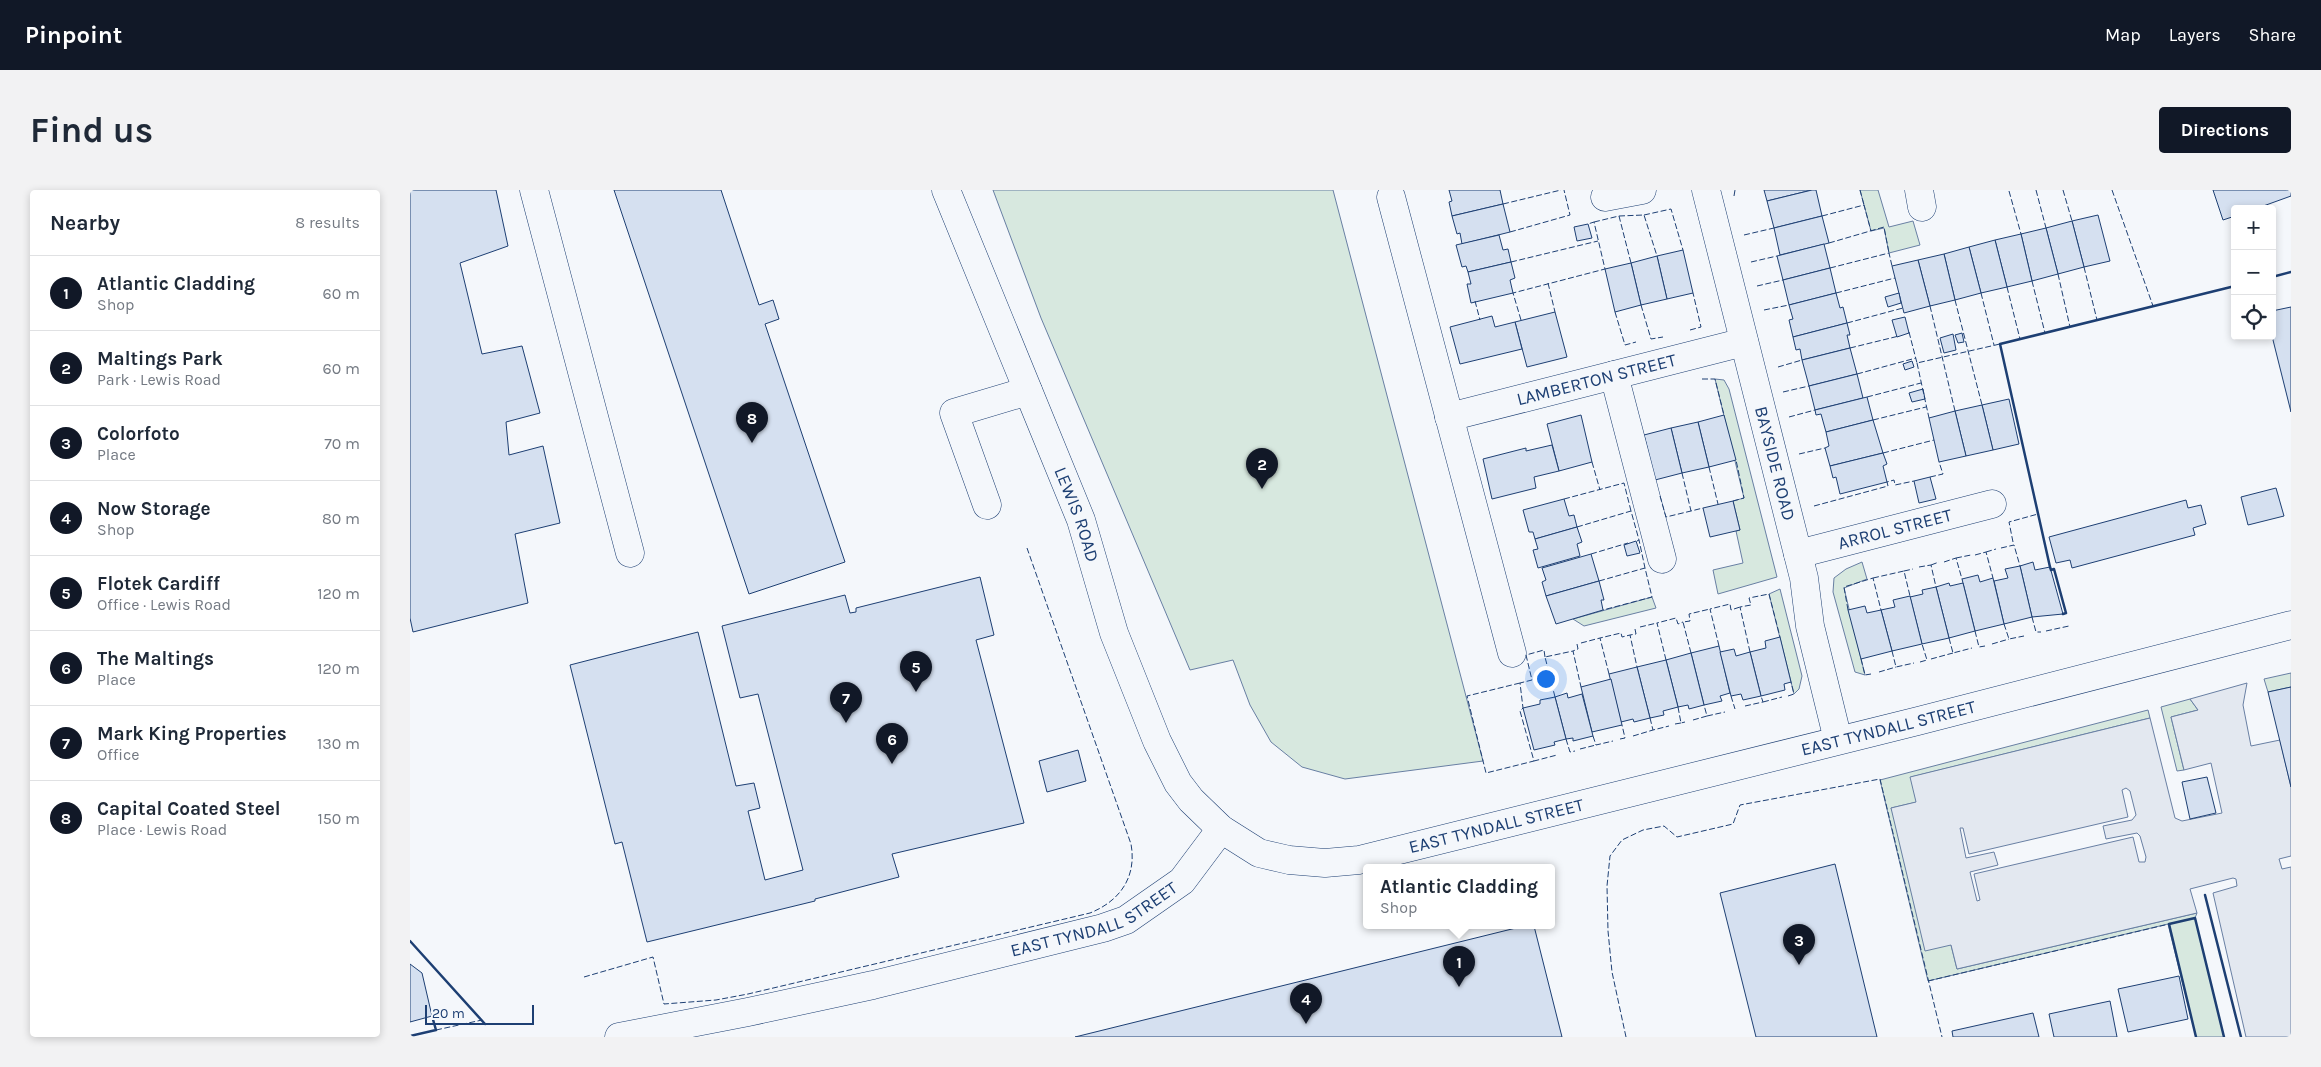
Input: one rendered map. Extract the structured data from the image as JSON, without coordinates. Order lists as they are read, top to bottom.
{
  "streets": {
    "street": [
      "LAMBERTON STREET",
      "BAYSIDE ROAD",
      "LEWIS ROAD",
      "ARROL STREET",
      "EAST TYNDALL STREET"
    ]
  },
  "crossings": [
    ["LAMBERTON STREET", "BAYSIDE ROAD"],
    ["BAYSIDE ROAD", "ARROL STREET"],
    ["BAYSIDE ROAD", "EAST TYNDALL STREET"],
    ["LEWIS ROAD", "EAST TYNDALL STREET"]
  ],
  "scale_bar": "20 m",
  "page": {
    "header": "Pinpoint",
    "nav": ["Map", "Layers", "Share"],
    "buttons": "Directions",
    "title": "Find us",
    "heading": ["Nearby", "8 results"],
    "map_buttons": ["+", "−"],
    "list": [
      {
        "mark": "1",
        "name": "Atlantic Cladding",
        "note": "Shop",
        "value": "60 m"
      },
      {
        "mark": "2",
        "name": "Maltings Park",
        "note": "Park · Lewis Road",
        "value": "60 m"
      },
      {
        "mark": "3",
        "name": "Colorfoto",
        "note": "Place",
        "value": "70 m"
      },
      {
        "mark": "4",
        "name": "Now Storage",
        "note": "Shop",
        "value": "80 m"
      },
      {
        "mark": "5",
        "name": "Flotek Cardiff",
        "note": "Office · Lewis Road",
        "value": "120 m"
      },
      {
        "mark": "6",
        "name": "The Maltings",
        "note": "Place",
        "value": "120 m"
      },
      {
        "mark": "7",
        "name": "Mark King Properties",
        "note": "Office",
        "value": "130 m"
      },
      {
        "mark": "8",
        "name": "Capital Coated Steel",
        "note": "Place · Lewis Road",
        "value": "150 m"
      }
    ],
    "pins": [
      "8",
      "2",
      "5",
      "7",
      "6",
      "3",
      "1",
      "4"
    ],
    "popup": ["Atlantic Cladding", "Shop"],
    "scale": "20 m"
  }
}
